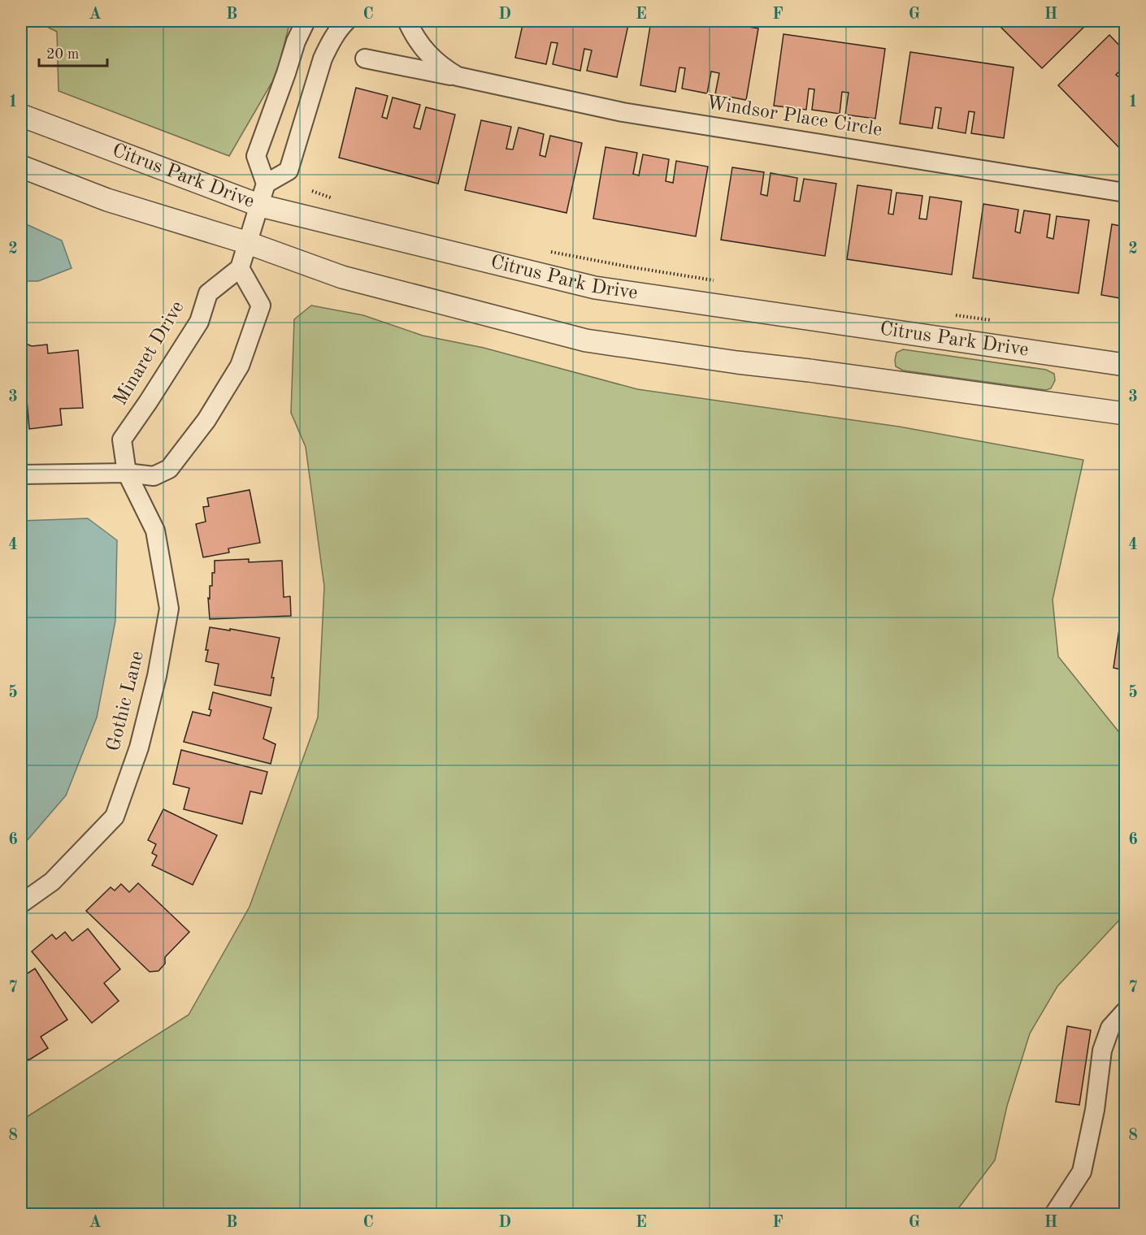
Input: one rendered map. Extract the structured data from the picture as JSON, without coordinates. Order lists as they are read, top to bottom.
{
  "streets": {
    "street": [
      "Windsor Place Circle",
      "Citrus Park Drive",
      "Minaret Drive",
      "Gothic Lane"
    ]
  },
  "crossings": [
    ["Minaret Drive", "Gothic Lane"]
  ],
  "scale_bar": "20 m",
  "grid": {
    "columns": [
      "A",
      "B",
      "C",
      "D",
      "E",
      "F",
      "G",
      "H"
    ],
    "rows": [
      "1",
      "2",
      "3",
      "4",
      "5",
      "6",
      "7",
      "8"
    ]
  }
}
